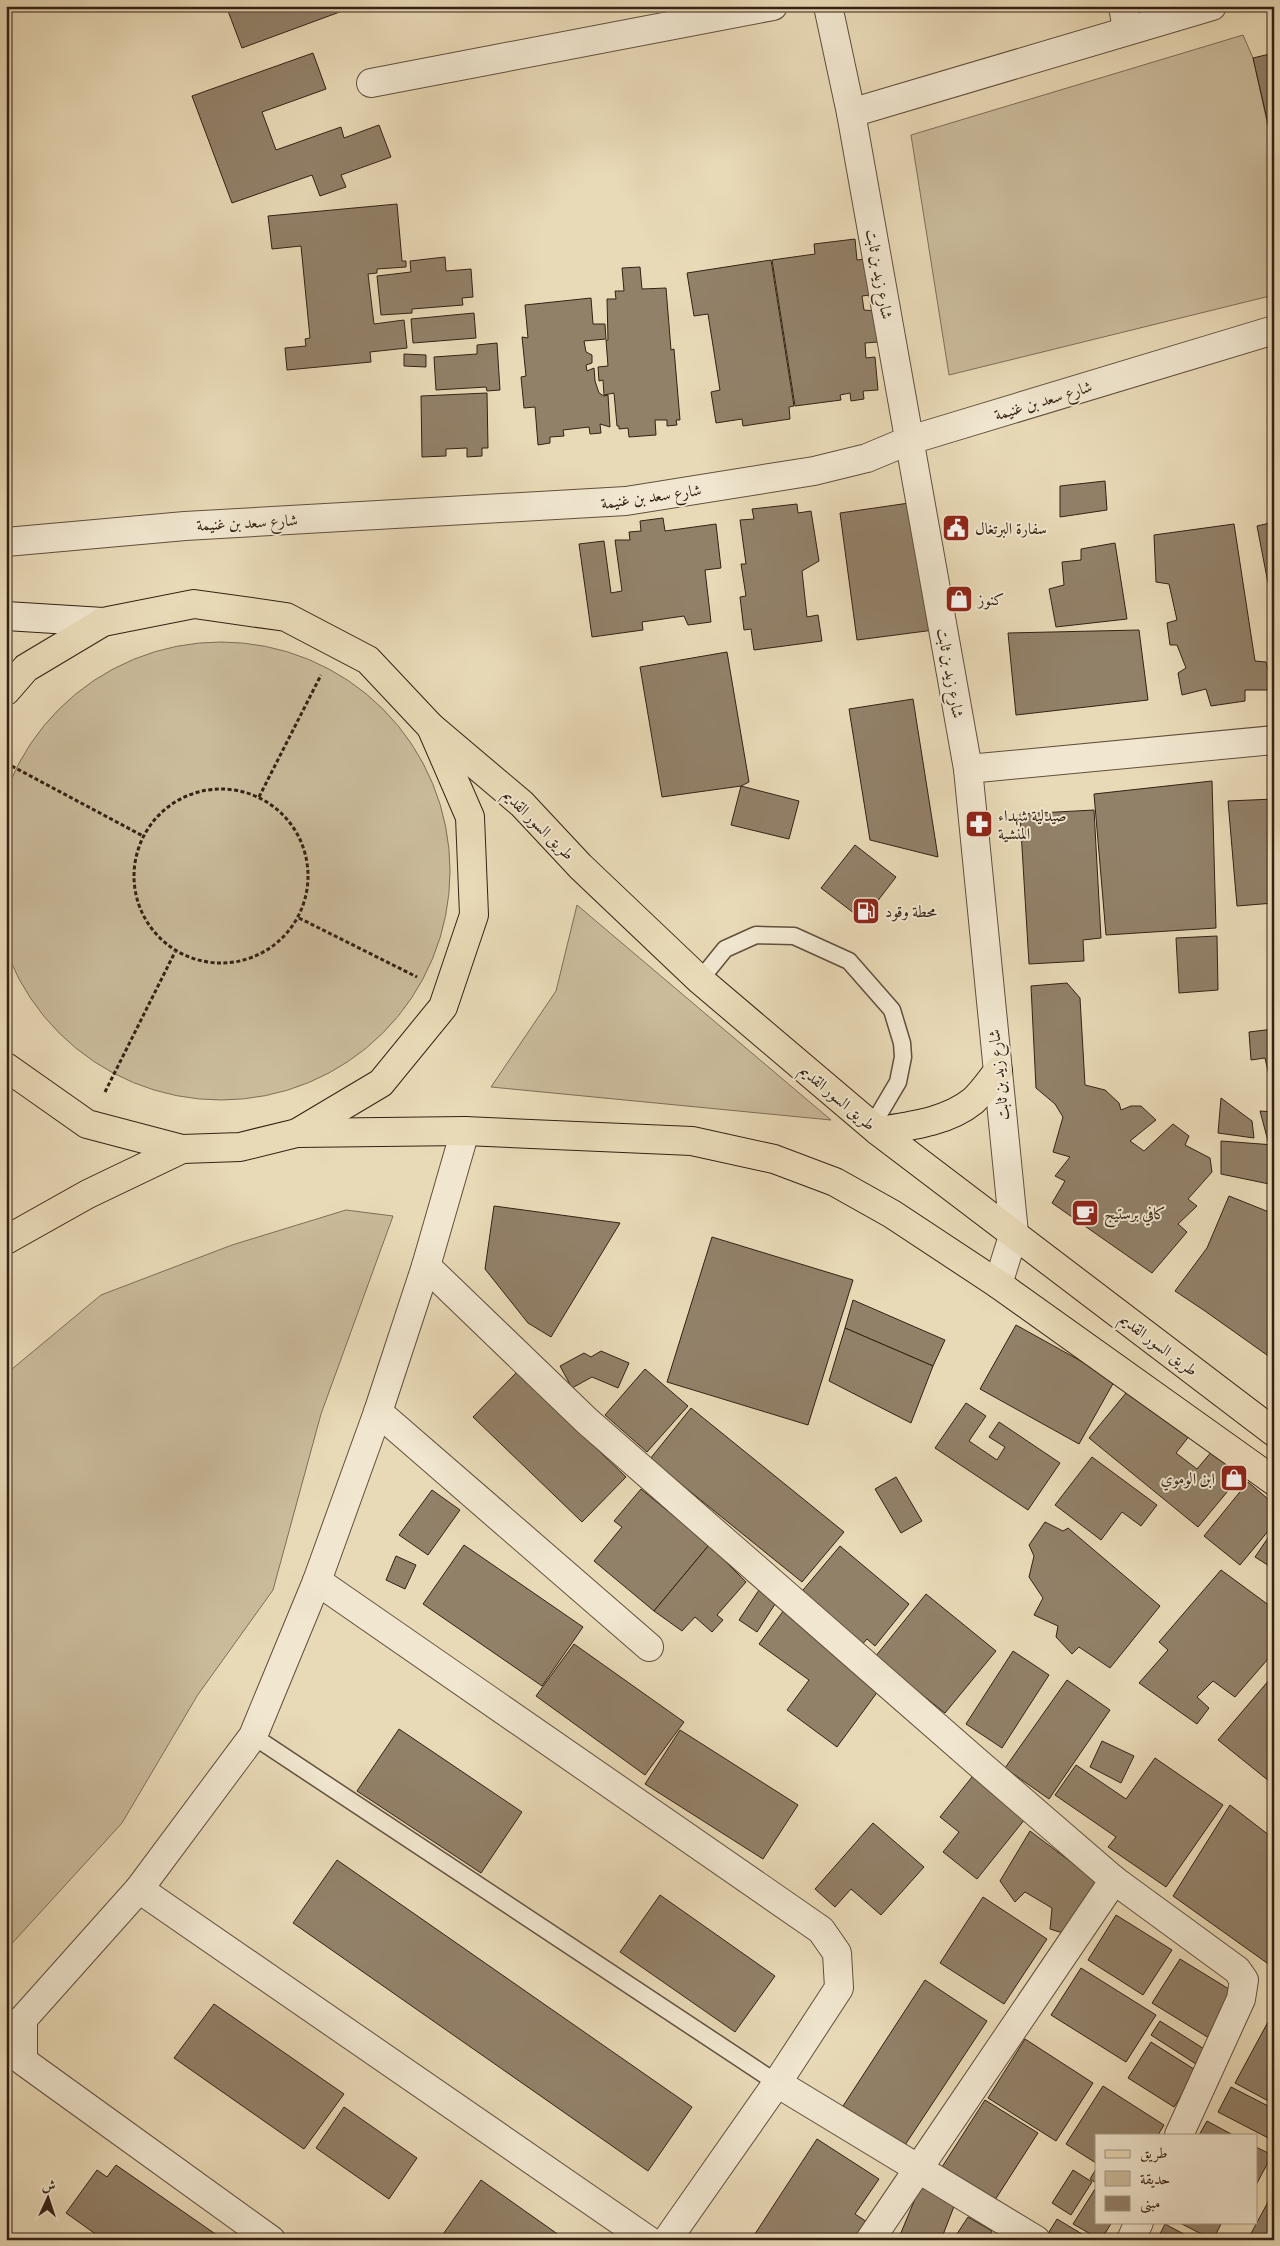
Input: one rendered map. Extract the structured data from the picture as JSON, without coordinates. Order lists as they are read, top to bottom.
{
  "streets": {
    "main road": ["طريق السور القديم"],
    "street": ["شارع زيد بن ثابت", "شارع سعد بن غنيمة"]
  },
  "crossings": [
    ["شارع زيد بن ثابت", "شارع سعد بن غنيمة"],
    ["شارع زيد بن ثابت", "طريق السور القديم"]
  ],
  "places": {
    "public building": ["سفارة البرتغال"],
    "shop": ["كنوز", "ابن الوموي"],
    "pharmacy": ["صيدلية شهداء المنشية"],
    "fuel station": ["محطة وقود"],
    "cafe": ["كافي برستيج"]
  },
  "legend": ["طريق", "حديقة", "مبنى"],
  "north": "top"
}
